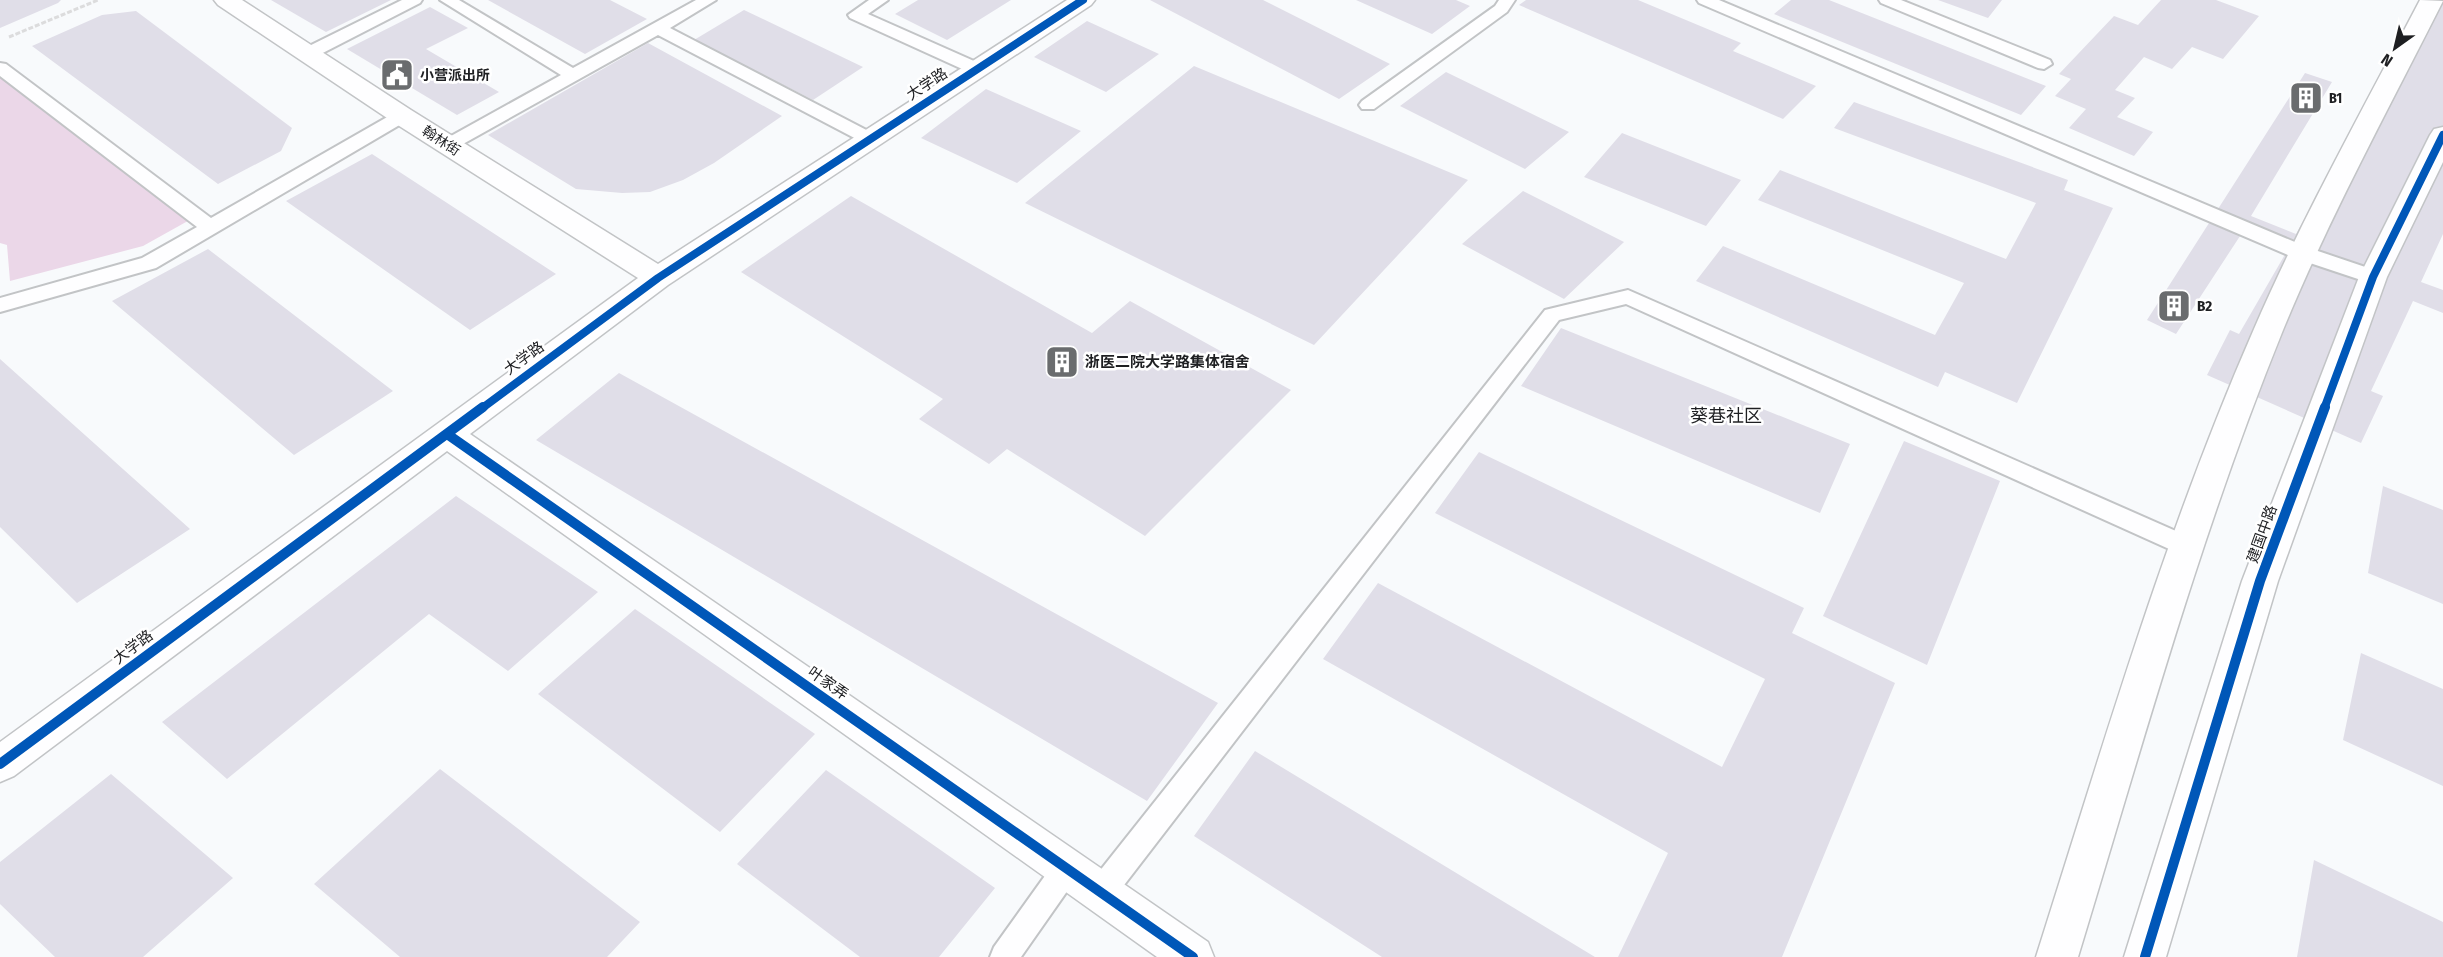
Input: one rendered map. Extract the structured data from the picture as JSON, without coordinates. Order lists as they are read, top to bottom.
{
  "streets": {
    "street": [
      "大学路",
      "翰林街",
      "建国中路",
      "叶家弄"
    ]
  },
  "crossings": [
    ["大学路", "翰林街"],
    ["大学路", "叶家弄"]
  ],
  "districts": ["葵巷社区"],
  "places": {
    "public building": ["小营派出所"],
    "building": ["B1", "B2", "浙医二院大学路集体宿舍"]
  },
  "north": "bottom left"
}
